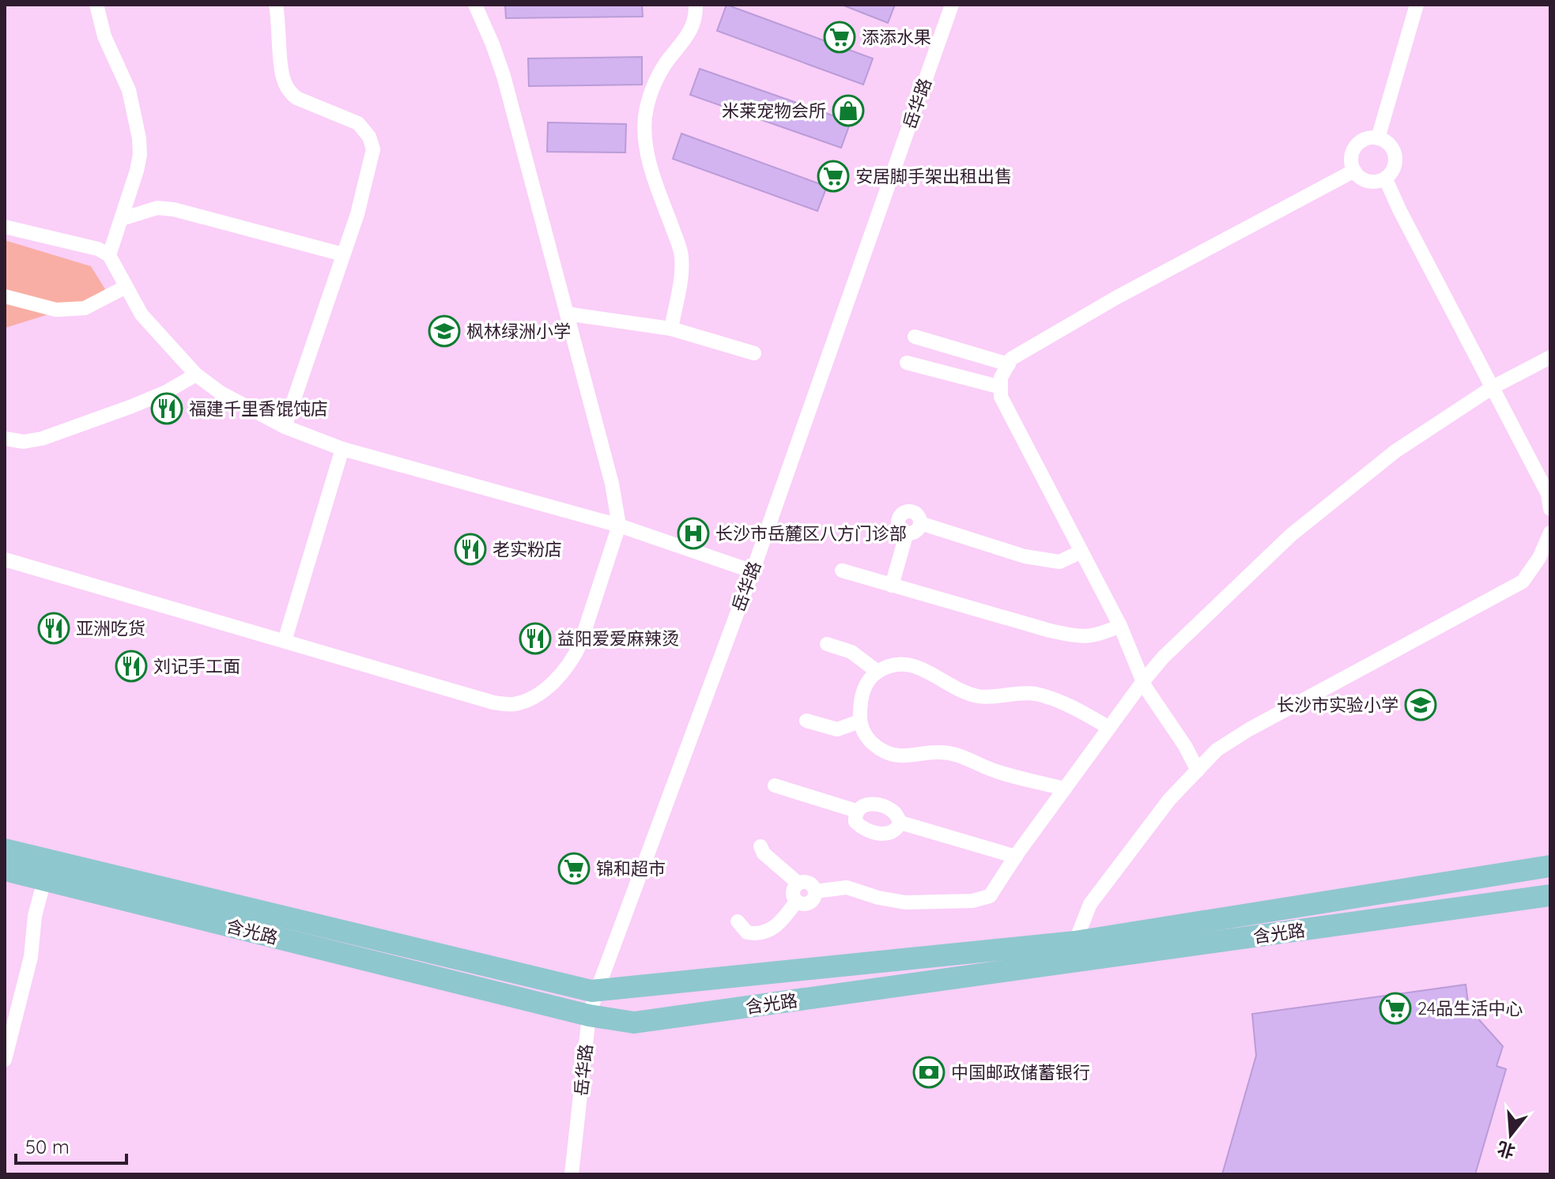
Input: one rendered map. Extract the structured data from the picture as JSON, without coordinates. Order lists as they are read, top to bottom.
{
  "streets": {
    "main road": ["含光路"],
    "street": ["岳华路"]
  },
  "crossings": [
    ["岳华路", "含光路"]
  ],
  "places": {
    "supermarket": [
      "添添水果",
      "安居脚手架出租出售",
      "锦和超市",
      "24品生活中心"
    ],
    "shop": ["米莱宠物会所"],
    "school or university": ["枫林绿洲小学", "长沙市实验小学"],
    "restaurant": [
      "福建千里香馄饨店",
      "老实粉店",
      "亚洲吃货",
      "益阳爱爱麻辣烫",
      "刘记手工面"
    ],
    "hospital": ["长沙市岳麓区八方门诊部"],
    "bank": ["中国邮政储蓄银行"]
  },
  "scale_bar": "50 m",
  "north": "bottom"
}
